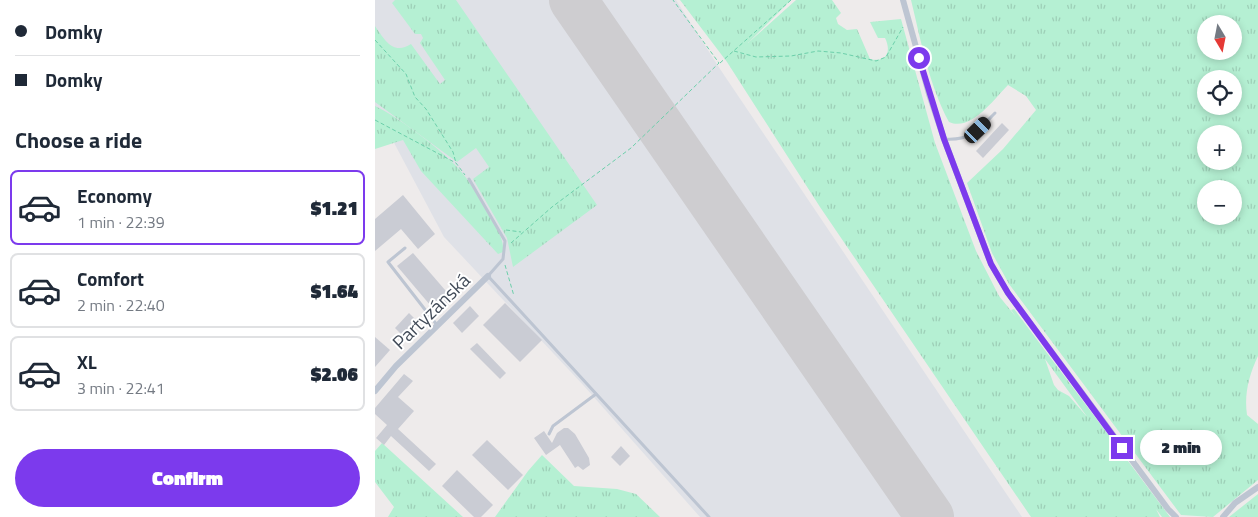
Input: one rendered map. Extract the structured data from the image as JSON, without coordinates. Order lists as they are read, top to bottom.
{
  "streets": {
    "street": ["Partyzánská"]
  },
  "north": "bottom",
  "page": {
    "banner": ["Domky", "Domky"],
    "map_buttons": ["+", "−"],
    "heading": "Choose a ride",
    "list": [
      {
        "name": "Economy",
        "note": "1 min · 22:39",
        "value": "$1.21"
      },
      {
        "name": "Comfort",
        "note": "2 min · 22:40",
        "value": "$1.64"
      },
      {
        "name": "XL",
        "note": "3 min · 22:41",
        "value": "$2.06"
      }
    ],
    "bubble": "2 min",
    "buttons": "Confirm"
  }
}
